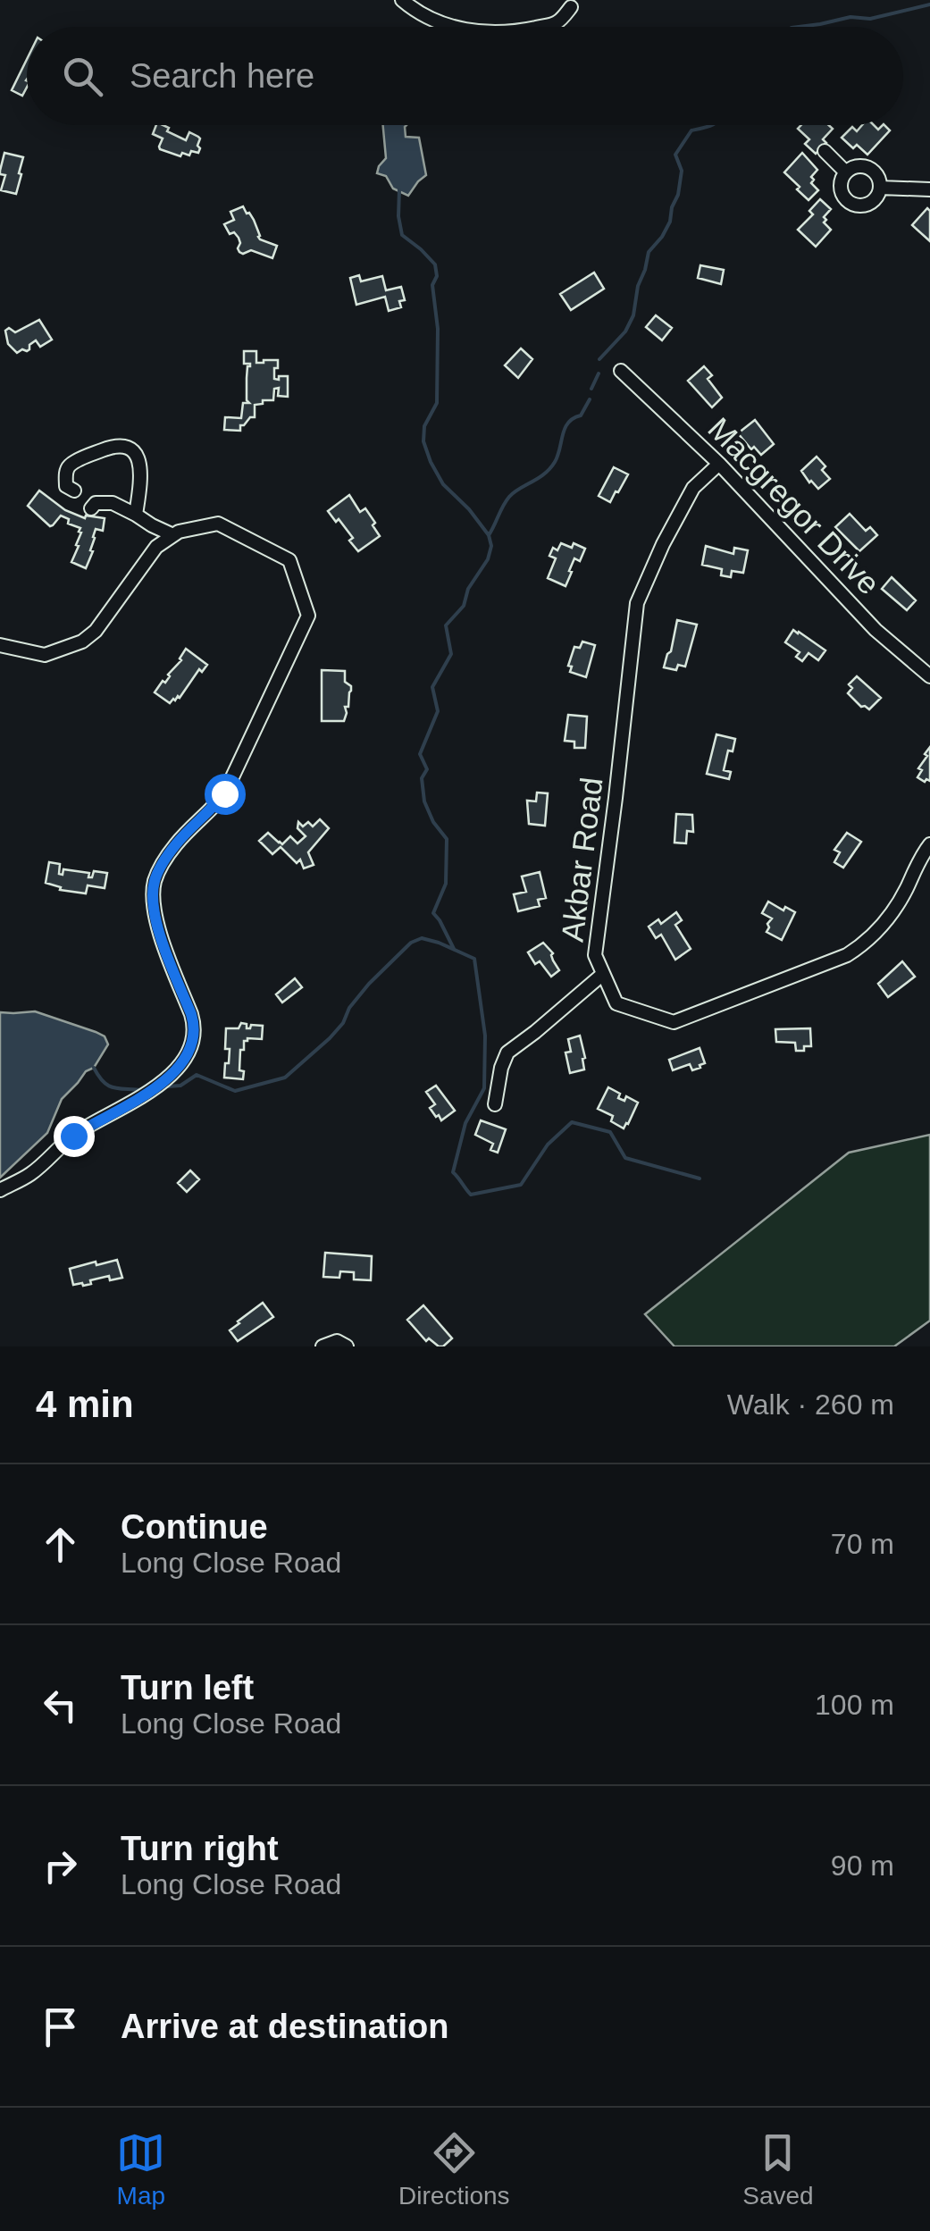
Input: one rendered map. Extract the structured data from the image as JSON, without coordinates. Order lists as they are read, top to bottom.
{
  "streets": {
    "street": ["Macgregor Drive", "Akbar Road"]
  },
  "crossings": [
    ["Macgregor Drive", "Akbar Road"]
  ],
  "page": {
    "search": "Search here",
    "heading": ["4 min", "Walk · 260 m"],
    "list": [
      ["Continue", "Long Close Road", "70 m"],
      ["Turn left", "Long Close Road", "100 m"],
      ["Turn right", "Long Close Road", "90 m"],
      "Arrive at destination"
    ],
    "nav": ["Map", "Directions", "Saved"]
  }
}
